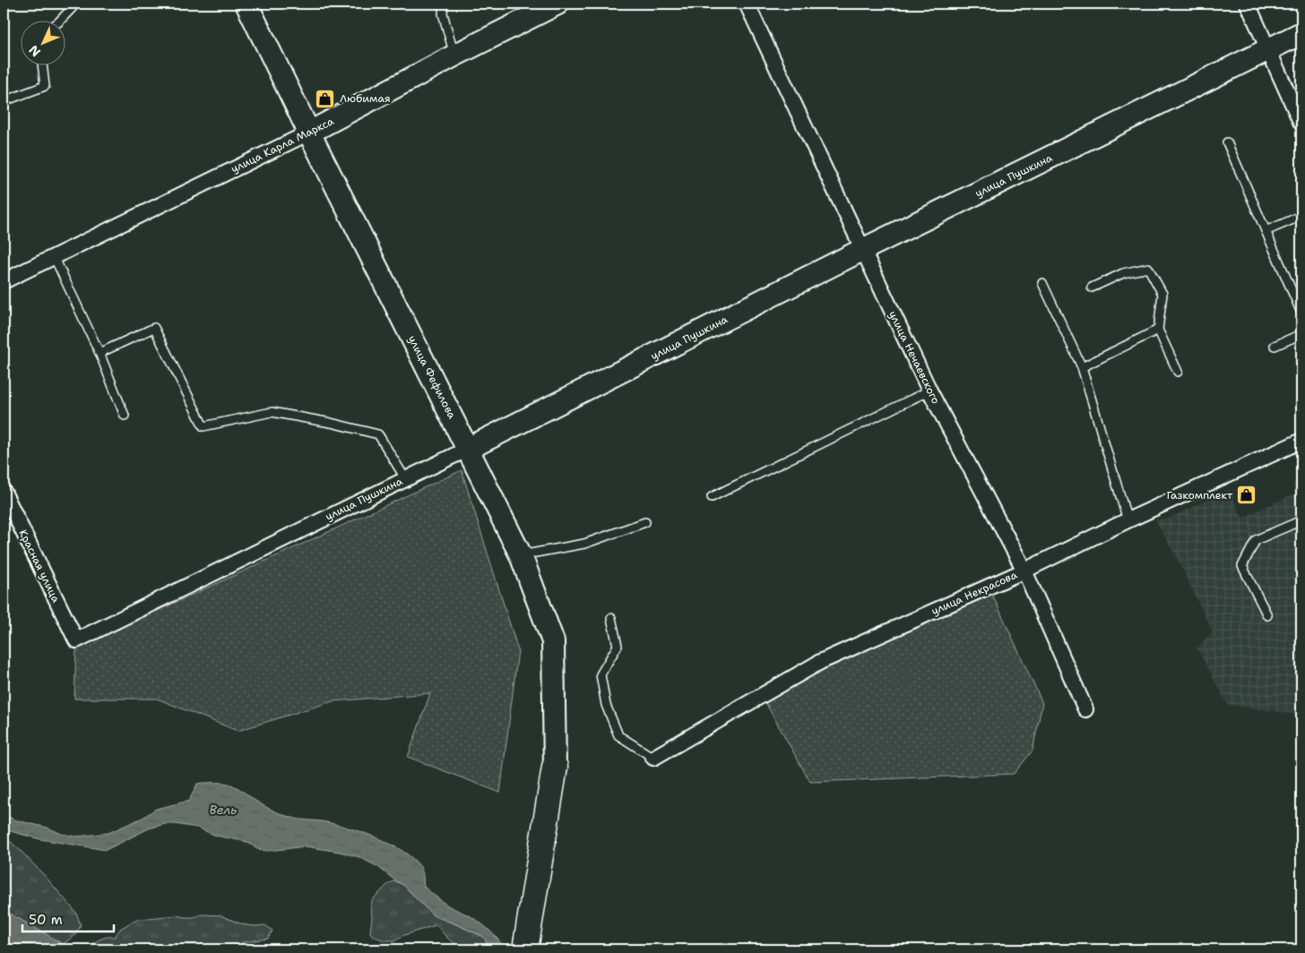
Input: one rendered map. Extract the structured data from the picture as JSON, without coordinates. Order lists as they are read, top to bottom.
{
  "streets": {
    "main road": ["улица Карла Маркса", "улица Пушкина", "улица Фефилова"],
    "street": ["улица Нечаевского", "Красная улица", "улица Некрасова"]
  },
  "crossings": [
    ["улица Карла Маркса", "улица Фефилова"],
    ["улица Пушкина", "улица Нечаевского"],
    ["улица Пушкина", "улица Фефилова"],
    ["улица Пушкина", "Красная улица"],
    ["улица Нечаевского", "улица Некрасова"]
  ],
  "water": ["Вель"],
  "places": {
    "shop": ["Любимая", "Газкомплект"]
  },
  "scale_bar": "50 m",
  "north": "bottom left"
}
